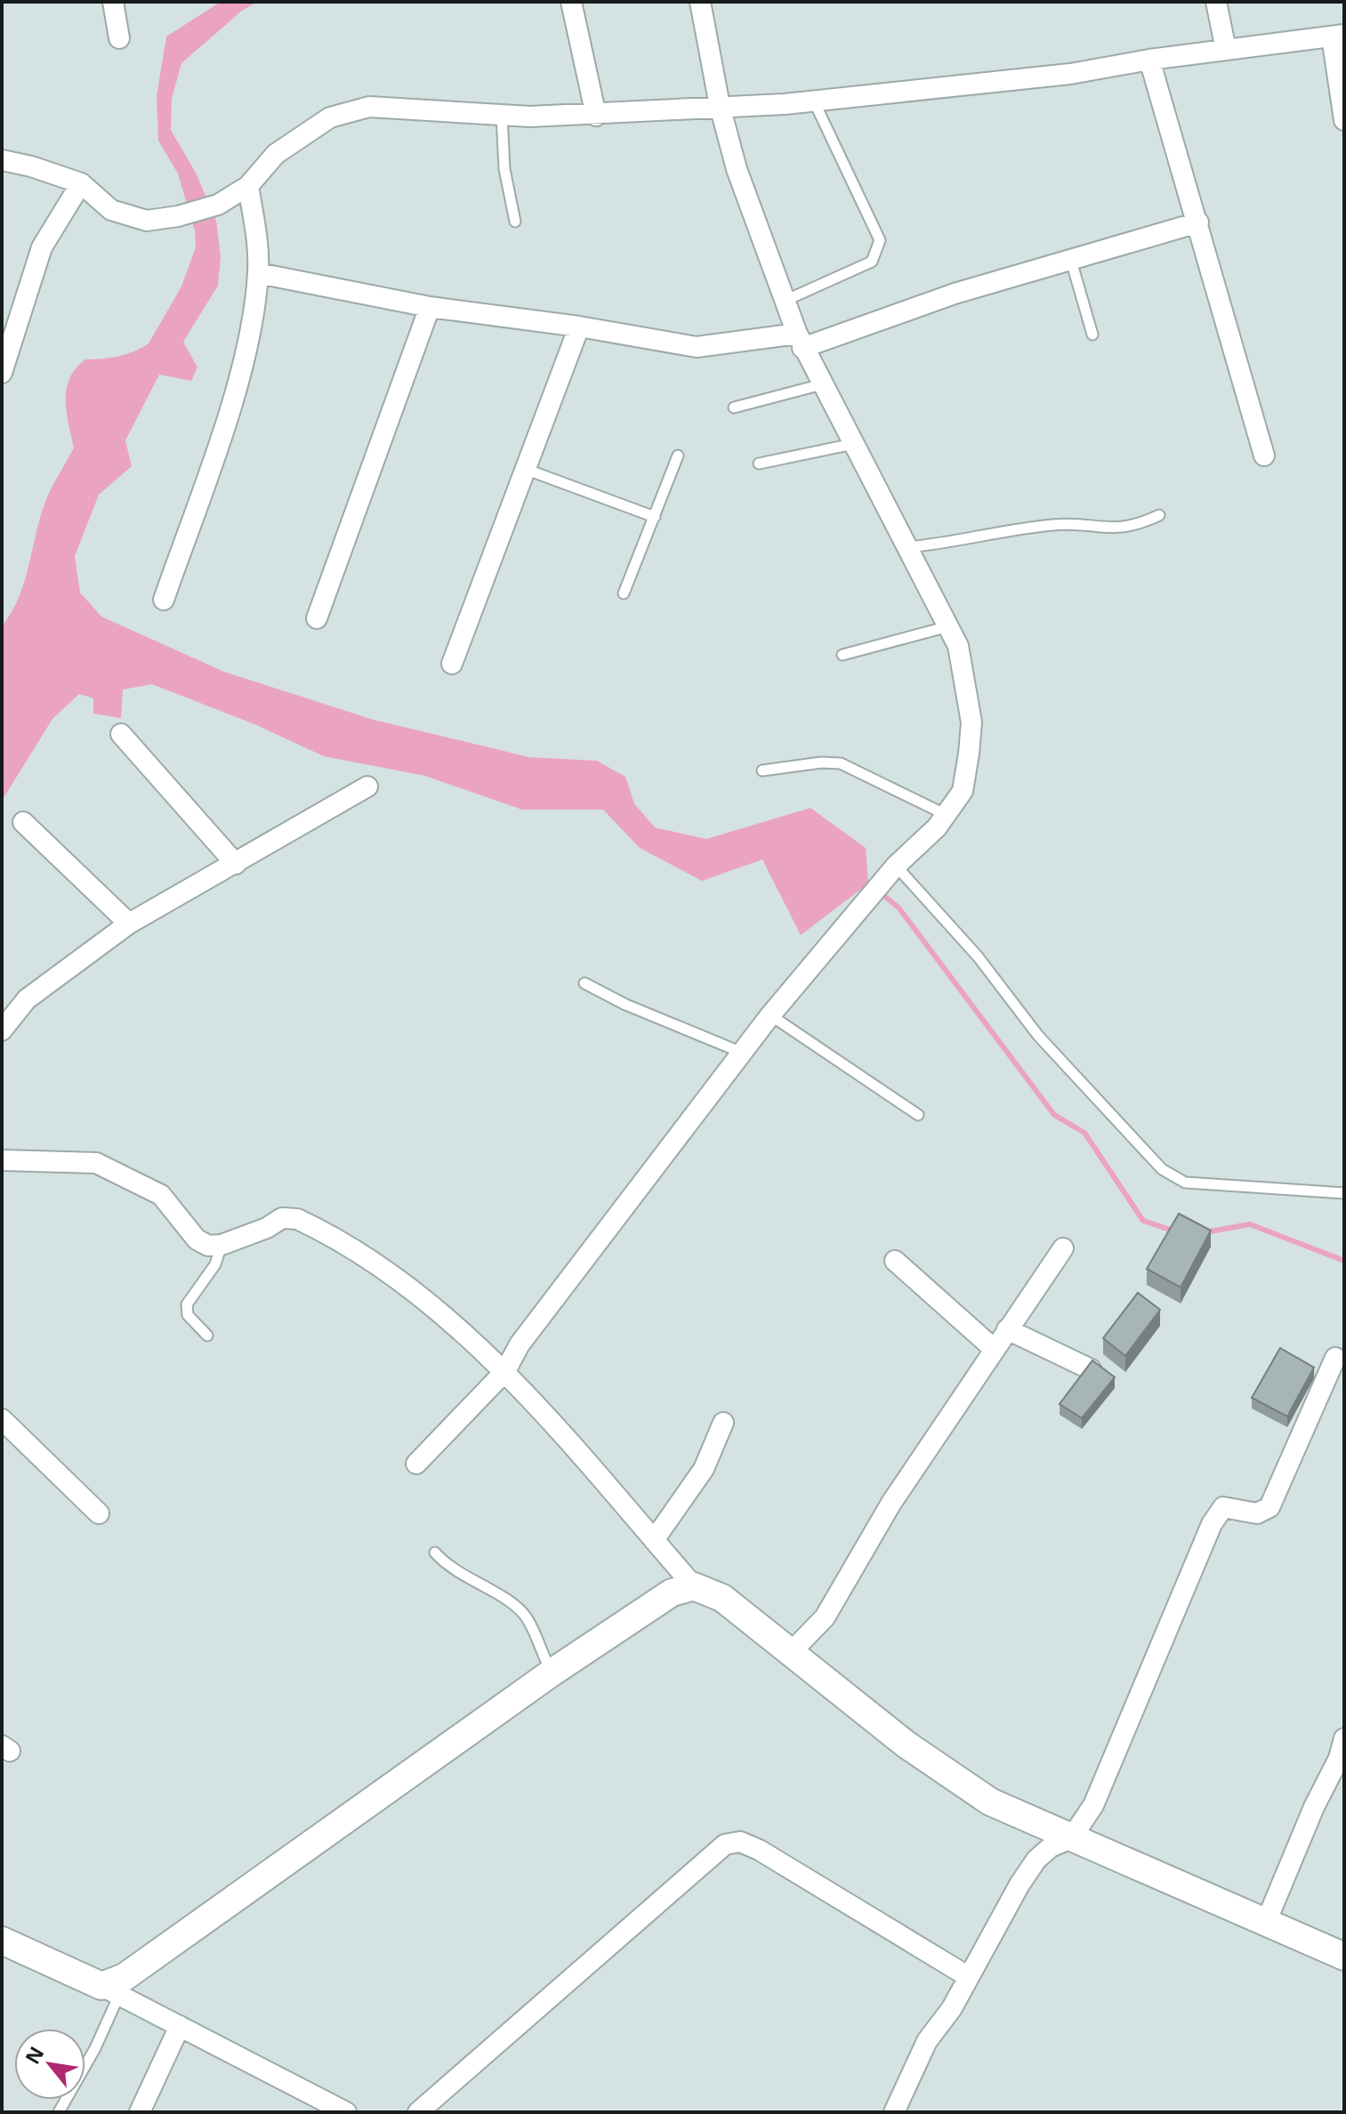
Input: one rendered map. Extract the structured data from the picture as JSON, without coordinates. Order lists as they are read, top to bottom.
{
  "north": "top left"
}
